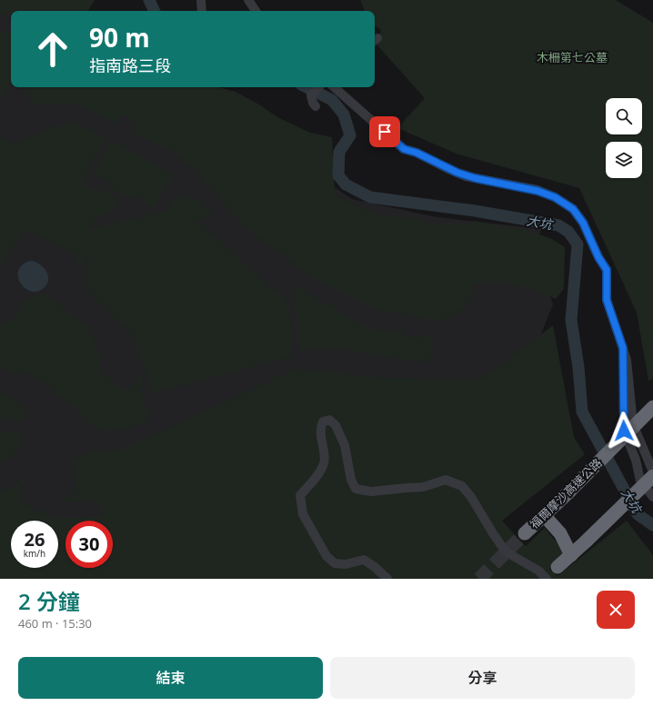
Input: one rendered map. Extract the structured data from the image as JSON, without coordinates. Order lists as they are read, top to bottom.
{
  "streets": {
    "highway": ["福爾摩沙高速公路"]
  },
  "water": ["大坑"],
  "parks": ["木柵第七公墓"],
  "page": {
    "turn": ["90 m", "指南路三段"],
    "speed": "26 km/h",
    "limit": "30",
    "heading": ["2 分鐘", "460 m · 15:30"],
    "buttons": ["結束", "分享"]
  }
}
